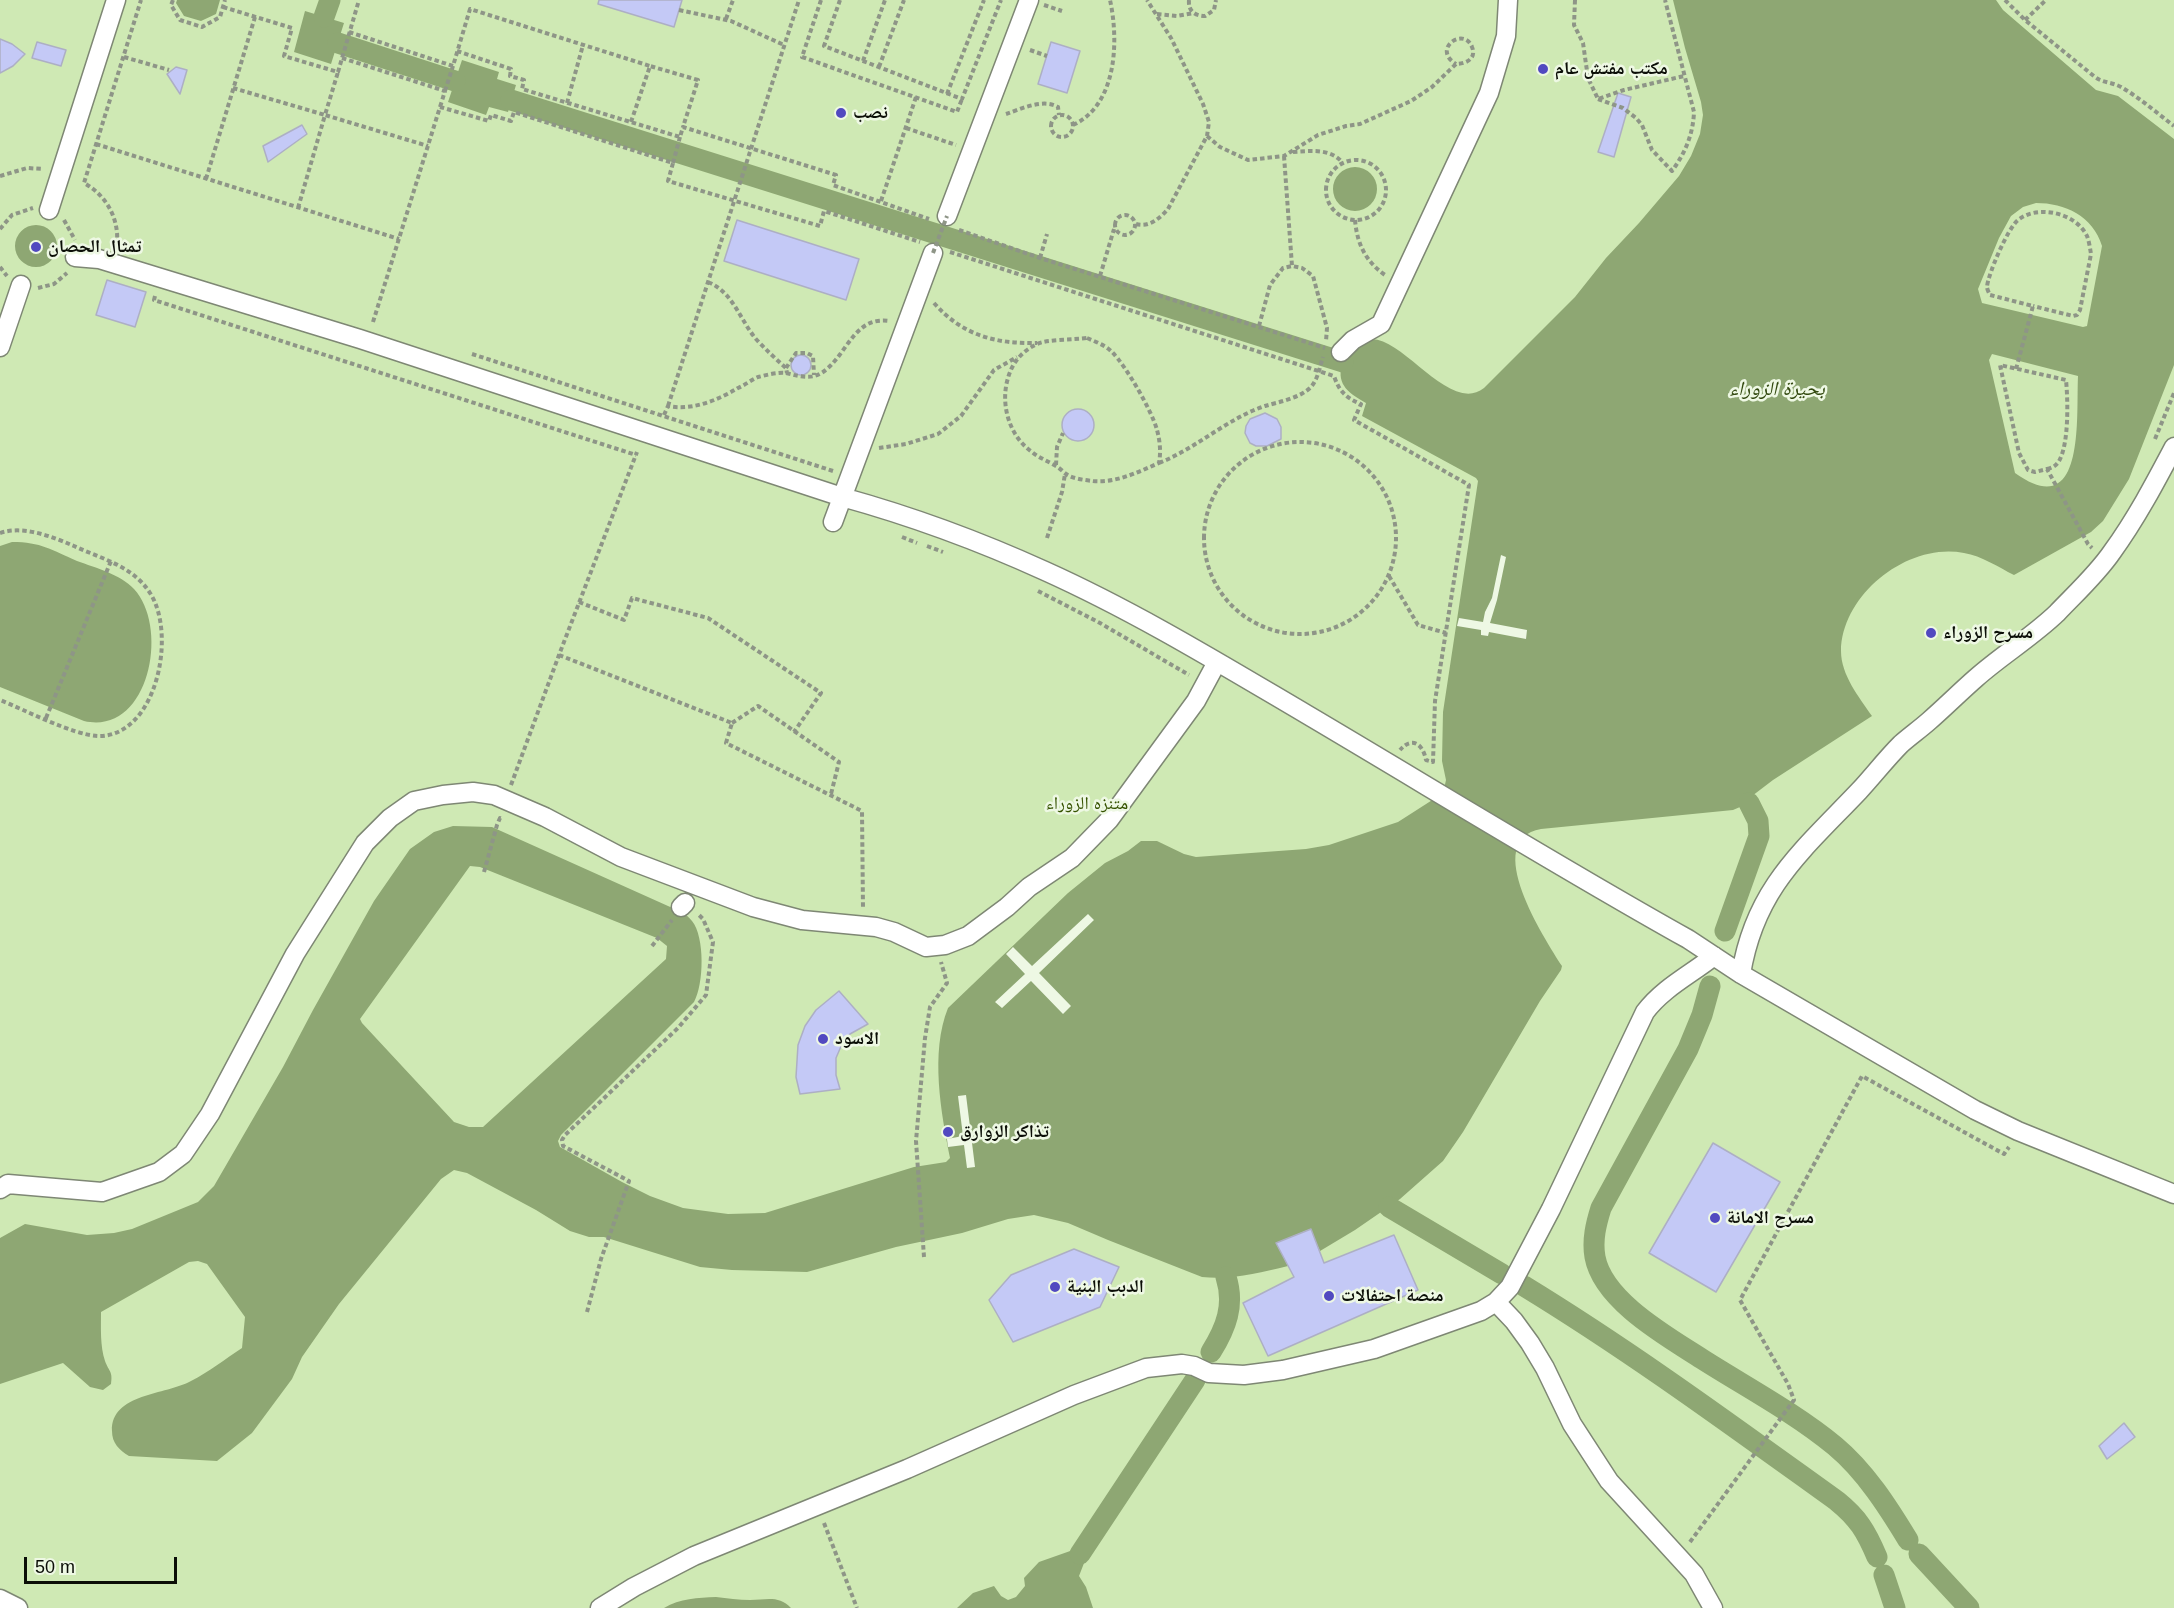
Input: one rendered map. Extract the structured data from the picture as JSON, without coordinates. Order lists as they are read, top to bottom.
{
  "water": ["بحيرة الزوراء"],
  "parks": ["متنزه الزوراء"],
  "places": [
    "مكتب مفتش عام",
    "نصب",
    "تمثال الحصان",
    "مسرح الزوراء",
    "الاسود",
    "تذاكر الزوارق",
    "مسرح الامانة",
    "الدبب البنية",
    "منصة احتفالات"
  ],
  "scale_bar": "50 m"
}
